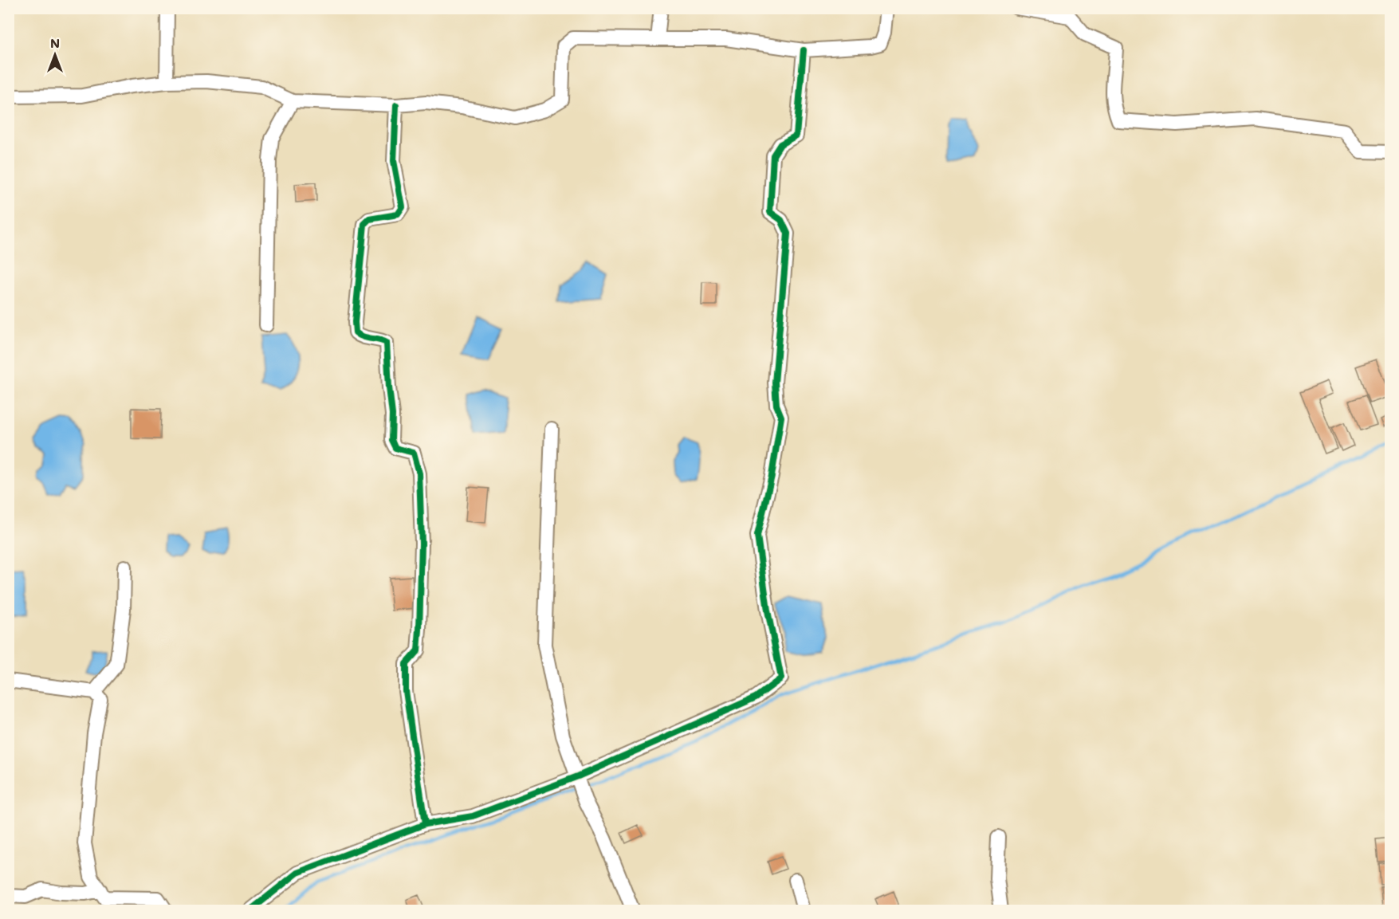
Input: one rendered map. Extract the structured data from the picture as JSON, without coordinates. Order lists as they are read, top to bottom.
{
  "north": "top"
}
